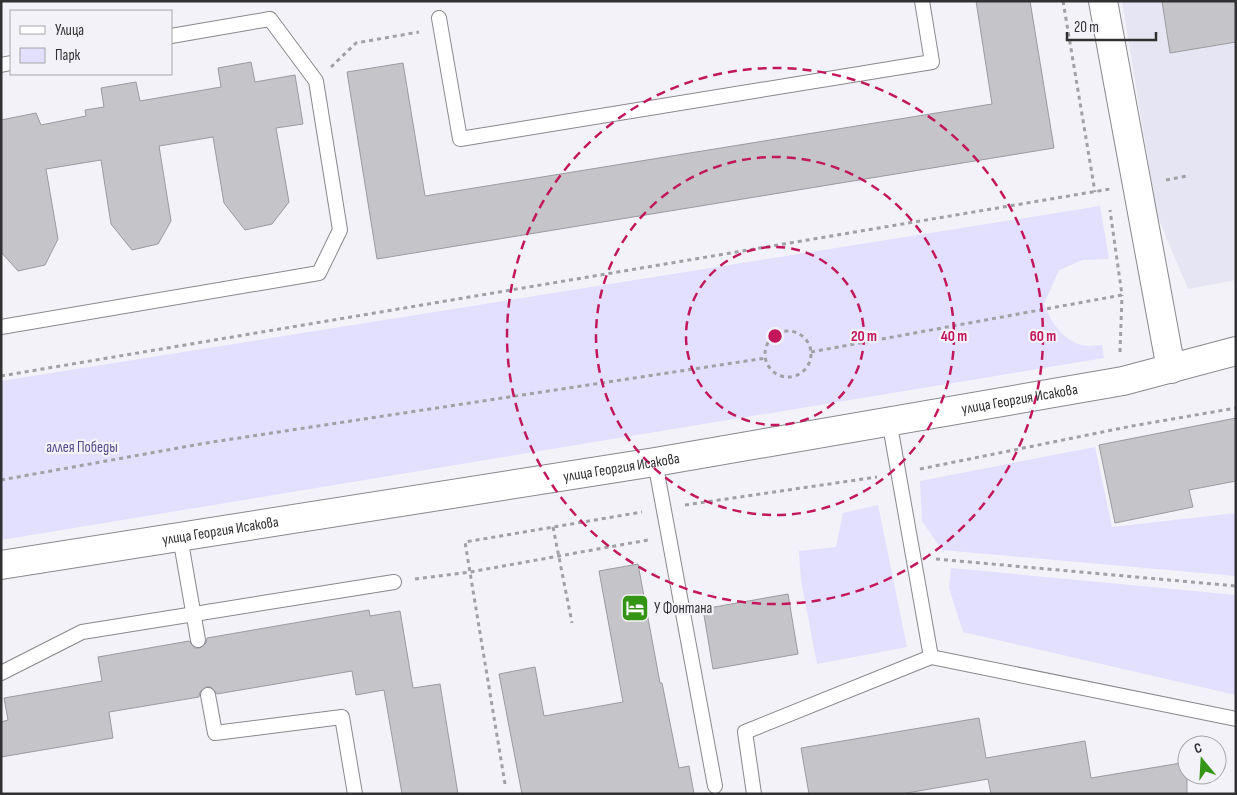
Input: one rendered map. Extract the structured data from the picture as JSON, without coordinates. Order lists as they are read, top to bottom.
{
  "streets": {
    "street": ["улица Георгия Исакова"]
  },
  "parks": ["аллея Победы"],
  "places": {
    "hotel": ["У Фонтана"]
  },
  "legend": ["Улица", "Парк"],
  "scale_bar": "20 m",
  "north": "top",
  "rings": ["20 m", "40 m", "60 m"]
}
